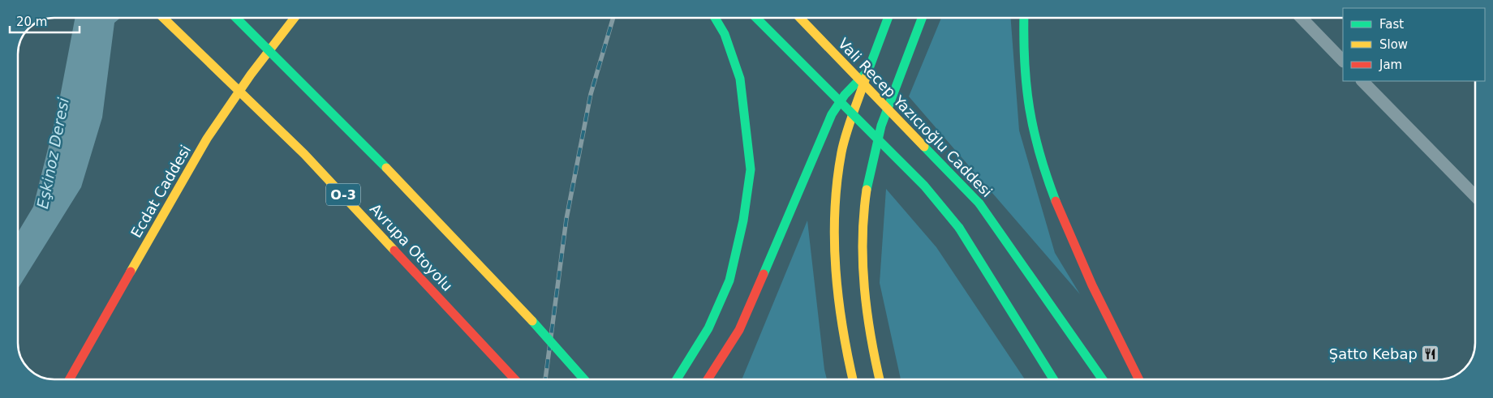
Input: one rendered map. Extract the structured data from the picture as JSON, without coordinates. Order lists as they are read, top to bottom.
{
  "streets": {
    "main road": [
      "Vali Recep Yazıcıoğlu Caddesi",
      "Ecdat Caddesi",
      "O-3",
      "Avrupa Otoyolu"
    ]
  },
  "water": ["Eşkinoz Deresi"],
  "places": {
    "restaurant": ["Şatto Kebap"]
  },
  "legend": ["Fast", "Slow", "Jam"],
  "scale_bar": "20 m"
}
